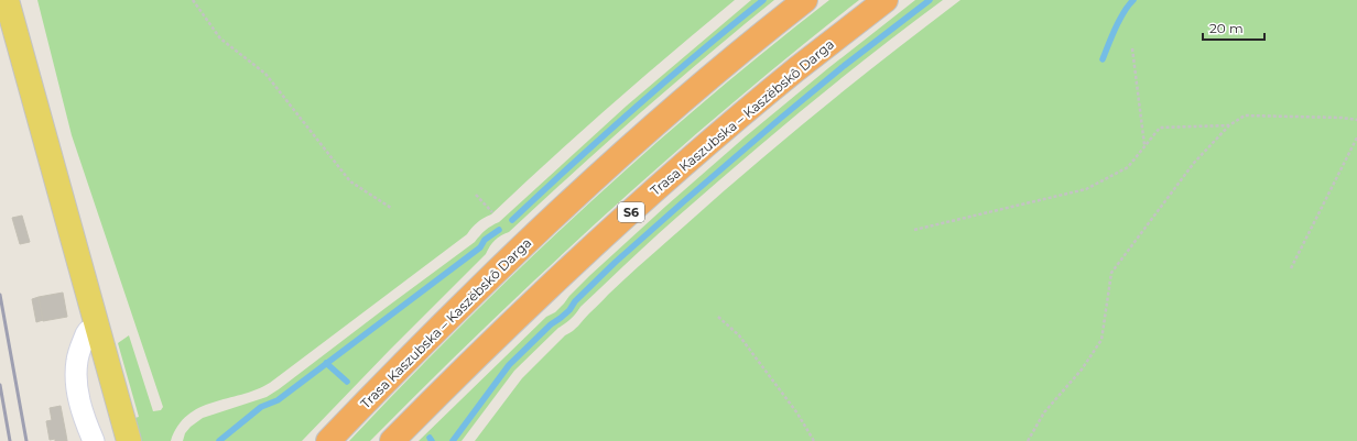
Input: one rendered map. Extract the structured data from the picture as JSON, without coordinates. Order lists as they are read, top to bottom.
{
  "streets": {
    "highway": ["Trasa Kaszubska – Kaszëbskô Darga", "S6"]
  },
  "scale_bar": "20 m"
}
